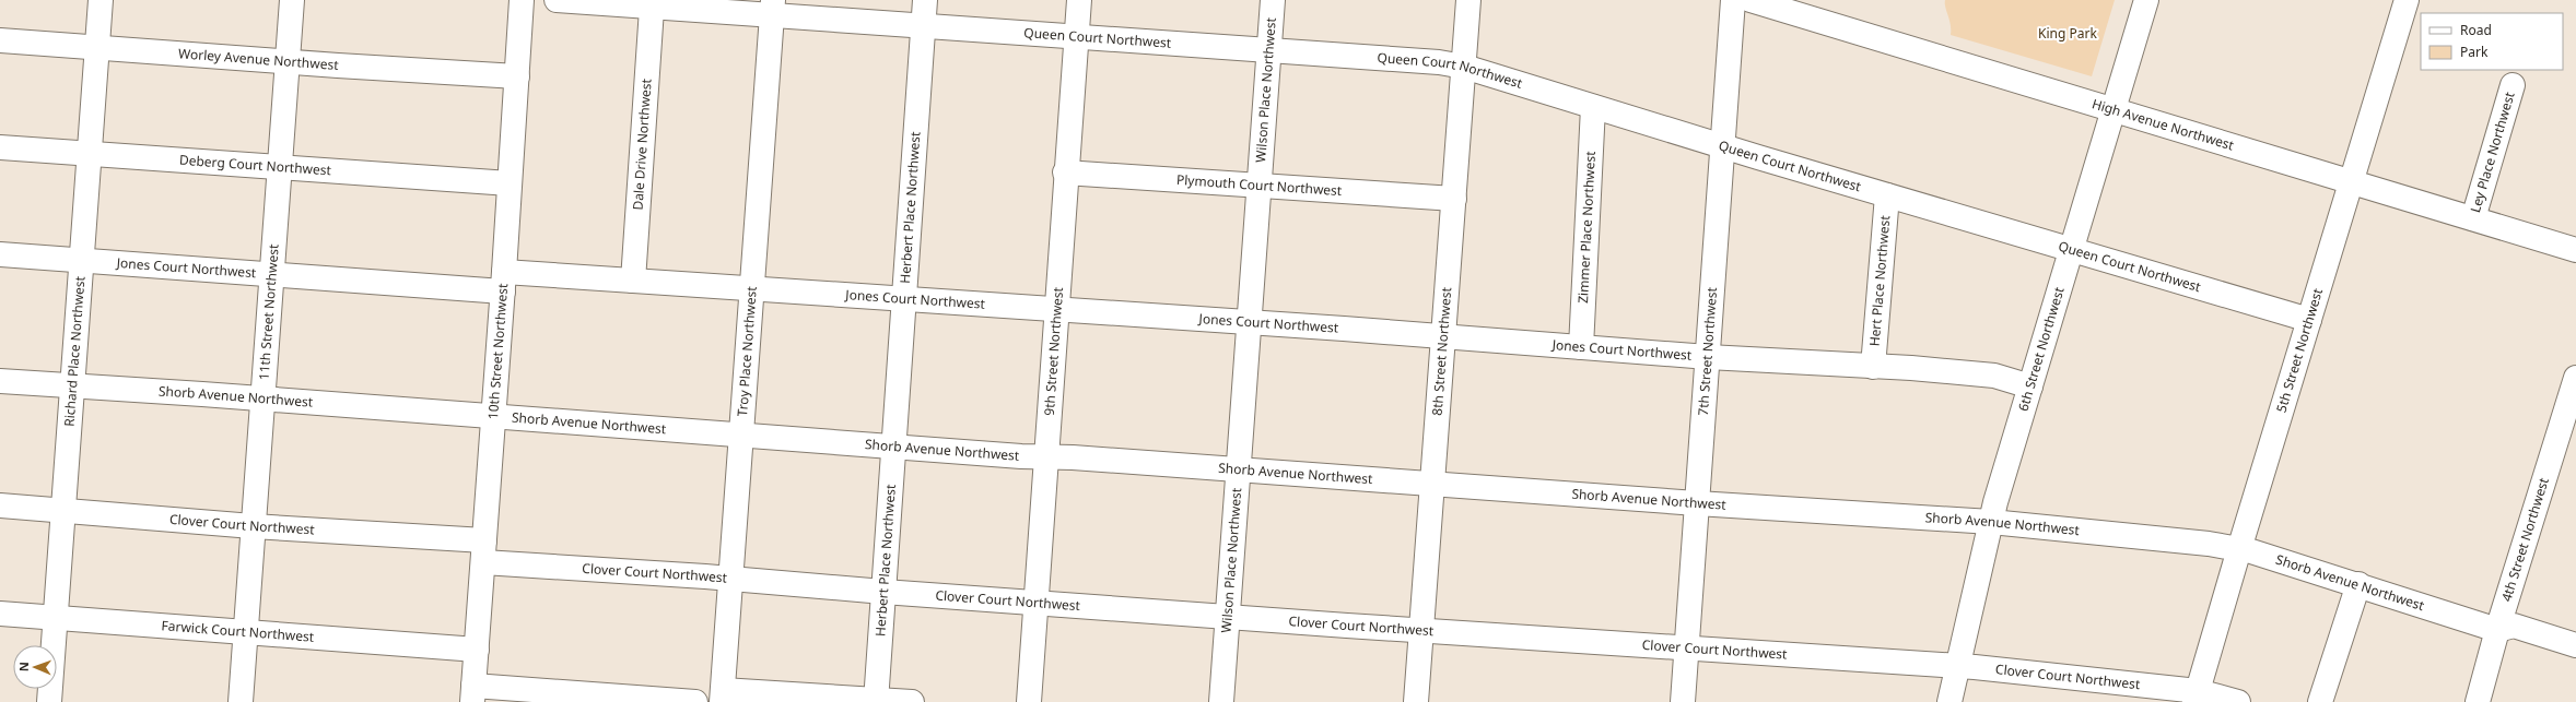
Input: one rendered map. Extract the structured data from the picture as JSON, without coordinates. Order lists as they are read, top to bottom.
{
  "streets": {
    "street": [
      "Queen Court Northwest",
      "Worley Avenue Northwest",
      "Wilson Place Northwest",
      "High Avenue Northwest",
      "Dale Drive Northwest",
      "Ley Place Northwest",
      "Deberg Court Northwest",
      "Plymouth Court Northwest",
      "Herbert Place Northwest",
      "Zimmer Place Northwest",
      "Jones Court Northwest",
      "Hert Place Northwest",
      "11th Street Northwest",
      "6th Street Northwest",
      "Troy Place Northwest",
      "9th Street Northwest",
      "8th Street Northwest",
      "7th Street Northwest",
      "5th Street Northwest",
      "Richard Place Northwest",
      "10th Street Northwest",
      "Shorb Avenue Northwest",
      "Clover Court Northwest",
      "4th Street Northwest",
      "Farwick Court Northwest"
    ]
  },
  "crossings": [
    ["Queen Court Northwest", "Wilson Place Northwest"],
    ["Queen Court Northwest", "Dale Drive Northwest"],
    ["Queen Court Northwest", "Herbert Place Northwest"],
    ["Queen Court Northwest", "Zimmer Place Northwest"],
    ["Queen Court Northwest", "Hert Place Northwest"],
    ["Queen Court Northwest", "6th Street Northwest"],
    ["Queen Court Northwest", "Troy Place Northwest"],
    ["Queen Court Northwest", "9th Street Northwest"],
    ["Queen Court Northwest", "8th Street Northwest"],
    ["Queen Court Northwest", "7th Street Northwest"],
    ["Queen Court Northwest", "5th Street Northwest"],
    ["Worley Avenue Northwest", "11th Street Northwest"],
    ["Worley Avenue Northwest", "Richard Place Northwest"],
    ["Worley Avenue Northwest", "10th Street Northwest"],
    ["Wilson Place Northwest", "Plymouth Court Northwest"],
    ["Wilson Place Northwest", "Jones Court Northwest"],
    ["Wilson Place Northwest", "Shorb Avenue Northwest"],
    ["Wilson Place Northwest", "Clover Court Northwest"],
    ["High Avenue Northwest", "Ley Place Northwest"],
    ["High Avenue Northwest", "6th Street Northwest"],
    ["High Avenue Northwest", "5th Street Northwest"],
    ["Dale Drive Northwest", "Jones Court Northwest"],
    ["Deberg Court Northwest", "11th Street Northwest"],
    ["Deberg Court Northwest", "Richard Place Northwest"],
    ["Deberg Court Northwest", "10th Street Northwest"],
    ["Plymouth Court Northwest", "9th Street Northwest"],
    ["Plymouth Court Northwest", "8th Street Northwest"],
    ["Herbert Place Northwest", "Jones Court Northwest"],
    ["Herbert Place Northwest", "Shorb Avenue Northwest"],
    ["Herbert Place Northwest", "Clover Court Northwest"],
    ["Zimmer Place Northwest", "Jones Court Northwest"],
    ["Jones Court Northwest", "Hert Place Northwest"],
    ["Jones Court Northwest", "11th Street Northwest"],
    ["Jones Court Northwest", "6th Street Northwest"],
    ["Jones Court Northwest", "Troy Place Northwest"],
    ["Jones Court Northwest", "9th Street Northwest"],
    ["Jones Court Northwest", "8th Street Northwest"],
    ["Jones Court Northwest", "7th Street Northwest"],
    ["Jones Court Northwest", "Richard Place Northwest"],
    ["Jones Court Northwest", "10th Street Northwest"],
    ["11th Street Northwest", "Shorb Avenue Northwest"],
    ["11th Street Northwest", "Clover Court Northwest"],
    ["11th Street Northwest", "Farwick Court Northwest"],
    ["6th Street Northwest", "Shorb Avenue Northwest"],
    ["6th Street Northwest", "Clover Court Northwest"],
    ["Troy Place Northwest", "Shorb Avenue Northwest"],
    ["Troy Place Northwest", "Clover Court Northwest"],
    ["9th Street Northwest", "Shorb Avenue Northwest"],
    ["9th Street Northwest", "Clover Court Northwest"],
    ["8th Street Northwest", "Shorb Avenue Northwest"],
    ["8th Street Northwest", "Clover Court Northwest"],
    ["7th Street Northwest", "Shorb Avenue Northwest"],
    ["7th Street Northwest", "Clover Court Northwest"],
    ["5th Street Northwest", "Shorb Avenue Northwest"],
    ["5th Street Northwest", "Clover Court Northwest"],
    ["Richard Place Northwest", "Shorb Avenue Northwest"],
    ["Richard Place Northwest", "Clover Court Northwest"],
    ["Richard Place Northwest", "Farwick Court Northwest"],
    ["10th Street Northwest", "Shorb Avenue Northwest"],
    ["10th Street Northwest", "Clover Court Northwest"],
    ["10th Street Northwest", "Farwick Court Northwest"],
    ["Shorb Avenue Northwest", "4th Street Northwest"]
  ],
  "parks": ["King Park"],
  "legend": ["Road", "Park"],
  "north": "left"
}
